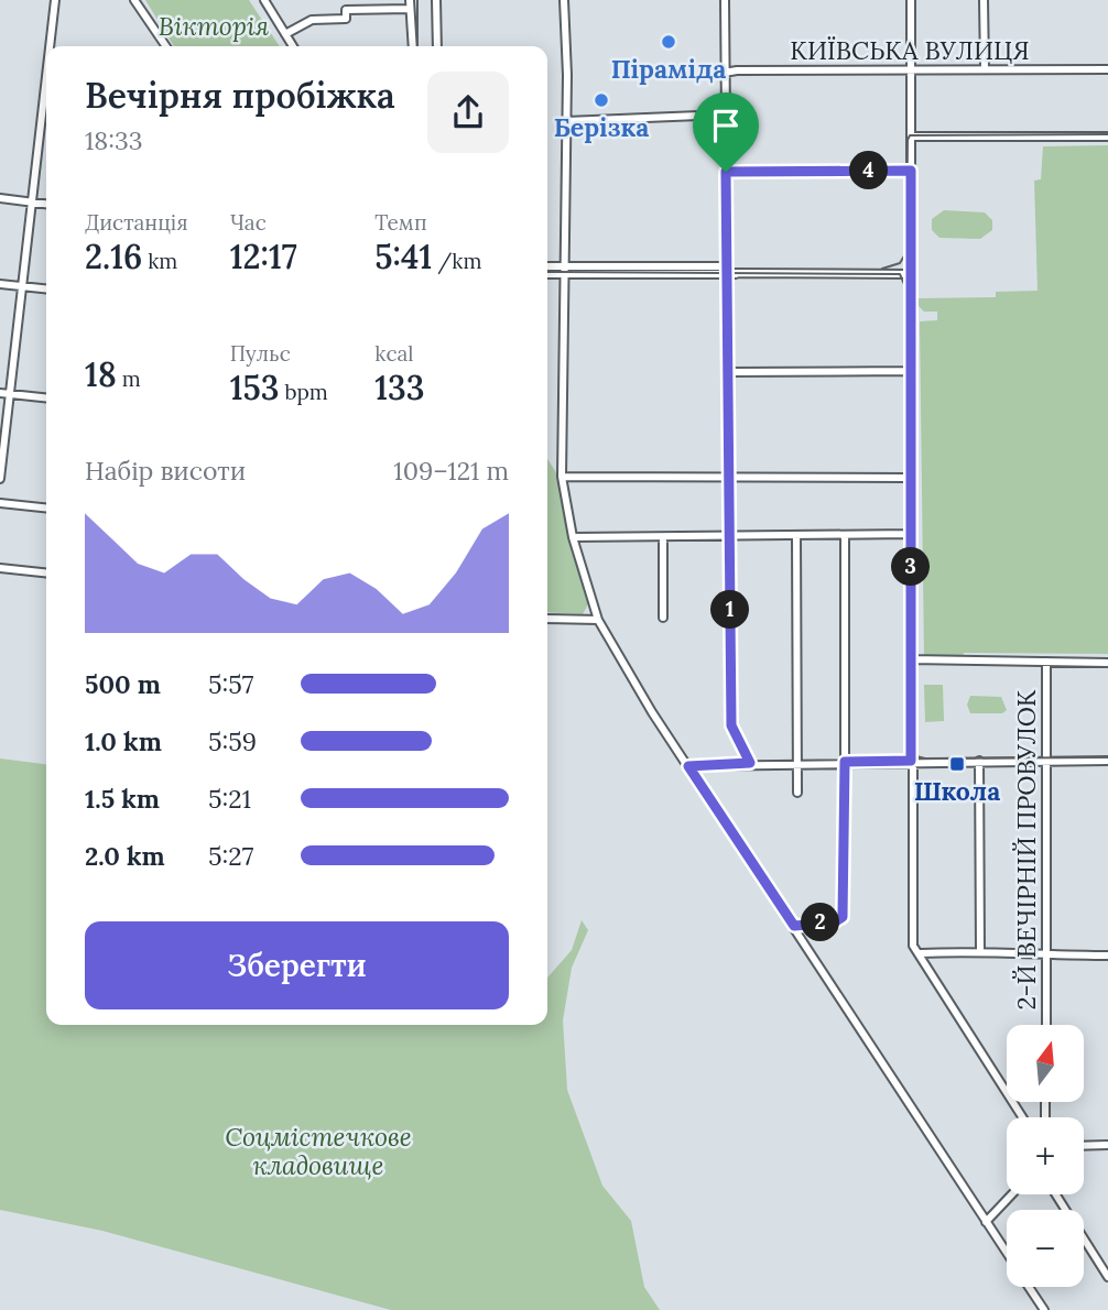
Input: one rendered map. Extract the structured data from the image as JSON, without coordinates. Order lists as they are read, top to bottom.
{
  "streets": {
    "street": ["КИЇВСЬКА ВУЛИЦЯ", "2-Й ВЕЧІРНІЙ ПРОВУЛОК"]
  },
  "parks": ["Вікторія", "Соцмістечкове кладовище"],
  "places": {
    "other": ["Піраміда", "Берізка"],
    "transit": ["Школа"]
  },
  "north": "top",
  "page": {
    "heading": ["Вечірня пробіжка", "18:33"],
    "pins": [
      "4",
      "3",
      "1",
      "2"
    ],
    "stats": [
      ["Дистанція", "2.16 km"],
      ["Час", "12:17"],
      ["Темп", "5:41 /km"],
      ["18 m"],
      ["Пульс", "153 bpm"],
      ["kcal", "133"]
    ],
    "chart": ["Набір висоти", "109–121 m"],
    "list": [
      {
        "name": "500 m",
        "note": "5:57"
      },
      {
        "name": "1.0 km",
        "note": "5:59"
      },
      {
        "name": "1.5 km",
        "note": "5:21"
      },
      {
        "name": "2.0 km",
        "note": "5:27"
      }
    ],
    "buttons": "Зберегти",
    "map_buttons": ["+", "−"]
  }
}
